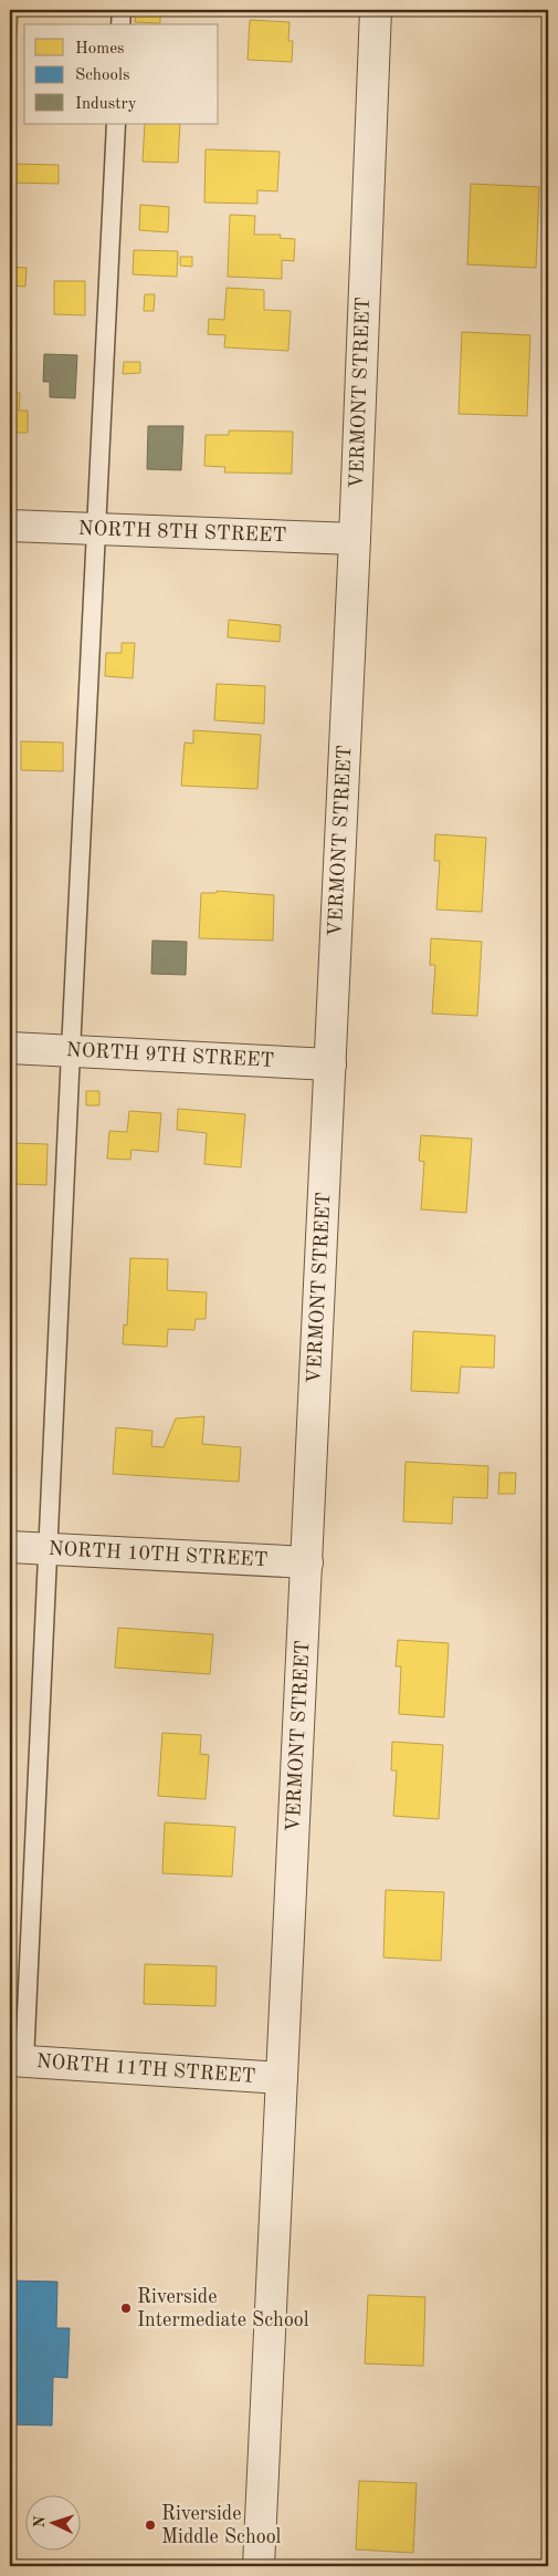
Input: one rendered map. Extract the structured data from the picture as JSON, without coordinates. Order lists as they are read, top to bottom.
{
  "streets": {
    "street": [
      "VERMONT STREET",
      "NORTH 8TH STREET",
      "NORTH 9TH STREET",
      "NORTH 10TH STREET",
      "NORTH 11TH STREET"
    ]
  },
  "crossings": [
    ["VERMONT STREET", "NORTH 8TH STREET"],
    ["VERMONT STREET", "NORTH 9TH STREET"],
    ["VERMONT STREET", "NORTH 10TH STREET"],
    ["VERMONT STREET", "NORTH 11TH STREET"]
  ],
  "places": ["Riverside Intermediate School", "Riverside Middle School"],
  "legend": ["Homes", "Schools", "Industry"],
  "north": "left"
}
